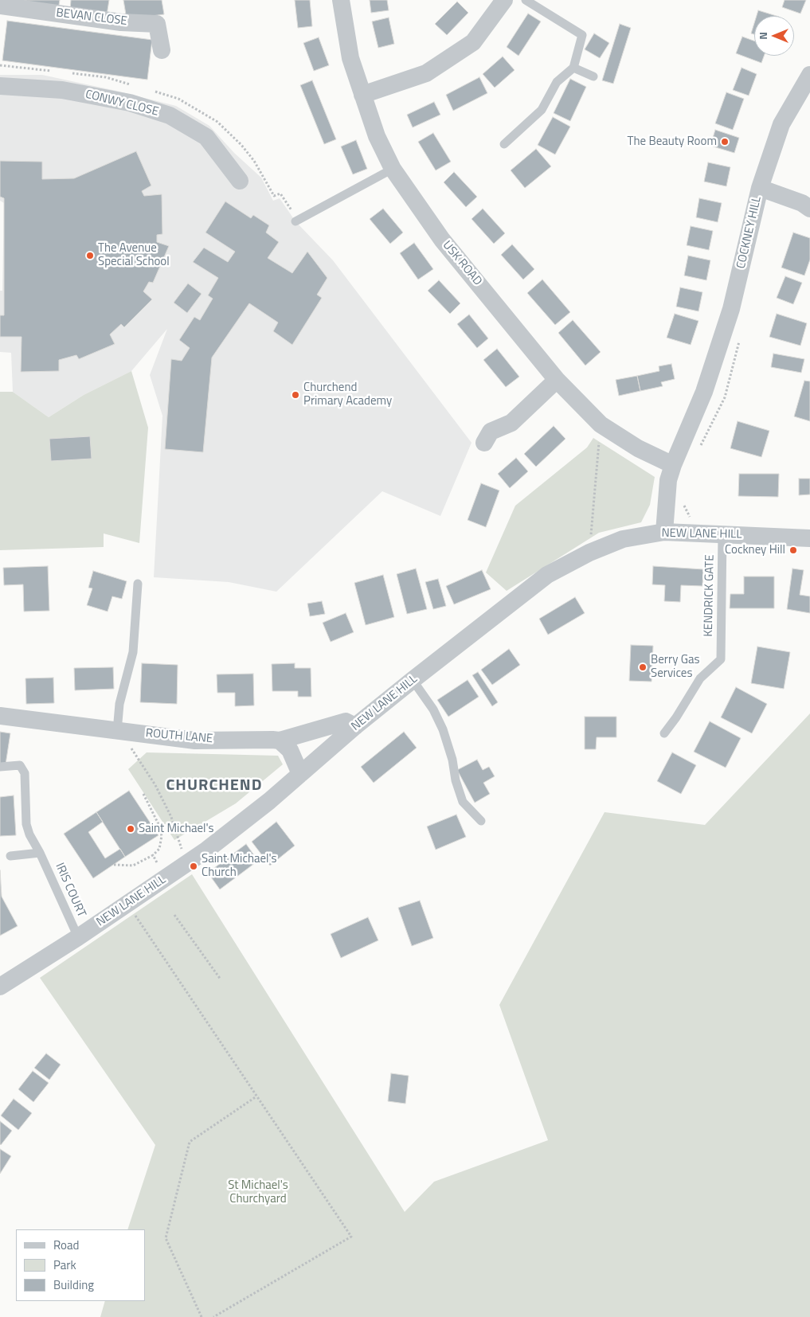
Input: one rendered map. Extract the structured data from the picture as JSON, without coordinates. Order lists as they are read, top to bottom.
{
  "streets": {
    "street": [
      "BEVAN CLOSE",
      "CONWY CLOSE",
      "COCKNEY HILL",
      "USK ROAD",
      "NEW LANE HILL",
      "ROUTH LANE"
    ],
    "lane": ["KENDRICK GATE", "IRIS COURT"]
  },
  "crossings": [
    ["COCKNEY HILL", "USK ROAD"],
    ["COCKNEY HILL", "NEW LANE HILL"],
    ["NEW LANE HILL", "KENDRICK GATE"],
    ["NEW LANE HILL", "ROUTH LANE"],
    ["NEW LANE HILL", "IRIS COURT"]
  ],
  "districts": ["CHURCHEND"],
  "parks": ["St Michael's Churchyard"],
  "places": [
    "The Beauty Room",
    "The Avenue Special School",
    "Churchend Primary Academy",
    "Cockney Hill",
    "Berry Gas Services",
    "Saint Michael's",
    "Saint Michael's Church"
  ],
  "legend": ["Road", "Park", "Building"],
  "north": "left"
}
